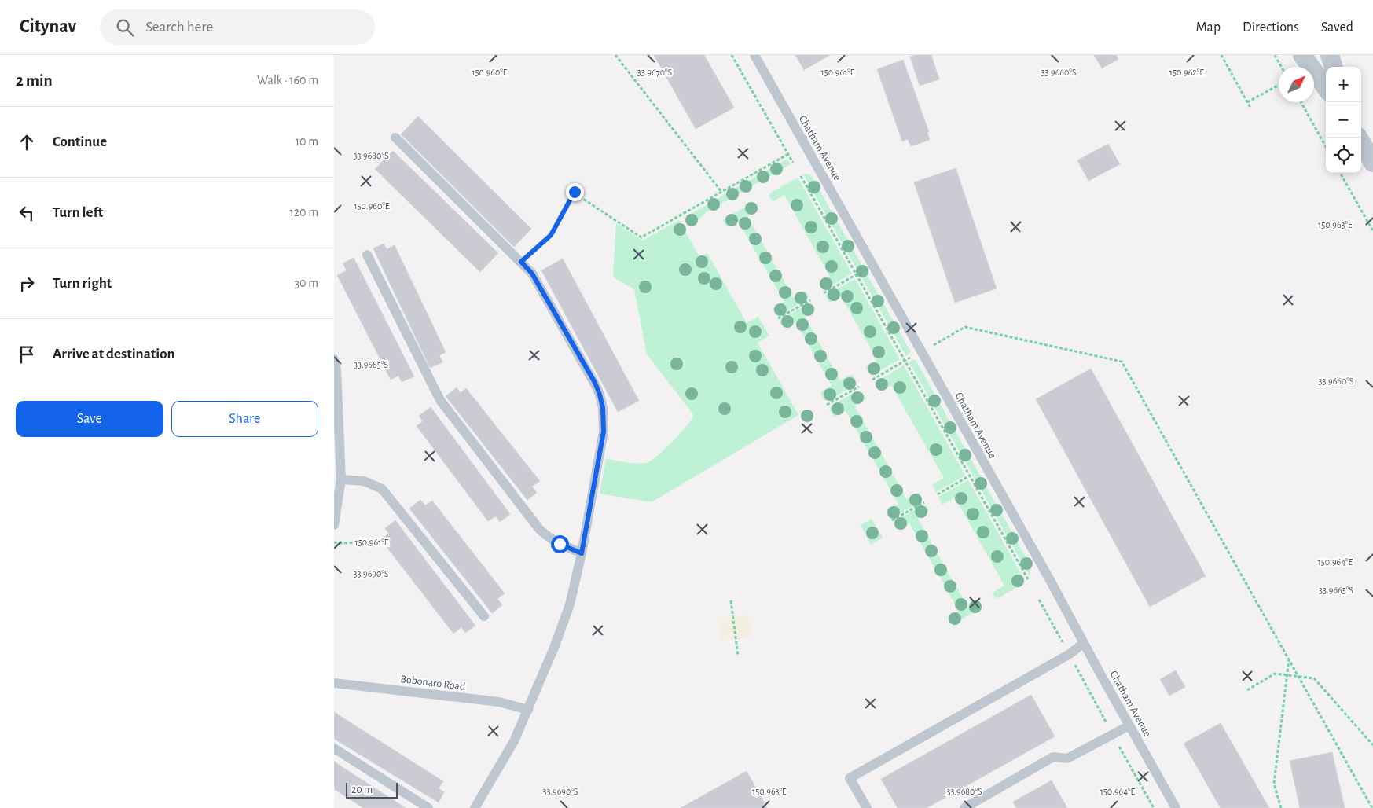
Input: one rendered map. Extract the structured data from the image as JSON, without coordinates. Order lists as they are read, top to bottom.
{
  "streets": {
    "lane": ["Chatham Avenue", "Bobonaro Road"]
  },
  "scale_bar": "20 m",
  "north": "top right",
  "page": {
    "header": "Citynav",
    "search": "Search here",
    "nav": ["Map", "Directions", "Saved"],
    "heading": ["2 min", "Walk · 160 m"],
    "map_buttons": ["+", "−"],
    "list": [
      ["Continue", "10 m"],
      ["Turn left", "120 m"],
      ["Turn right", "30 m"],
      "Arrive at destination"
    ],
    "buttons": ["Save", "Share"],
    "scale": "20 m"
  },
  "coordinates": [
    "150.960°E",
    "150.961°E",
    "150.962°E",
    "33.9670°S",
    "33.9660°S",
    "33.9680°S",
    "150.963°E",
    "33.9685°S",
    "150.964°E",
    "33.9690°S",
    "33.9665°S"
  ]
}
